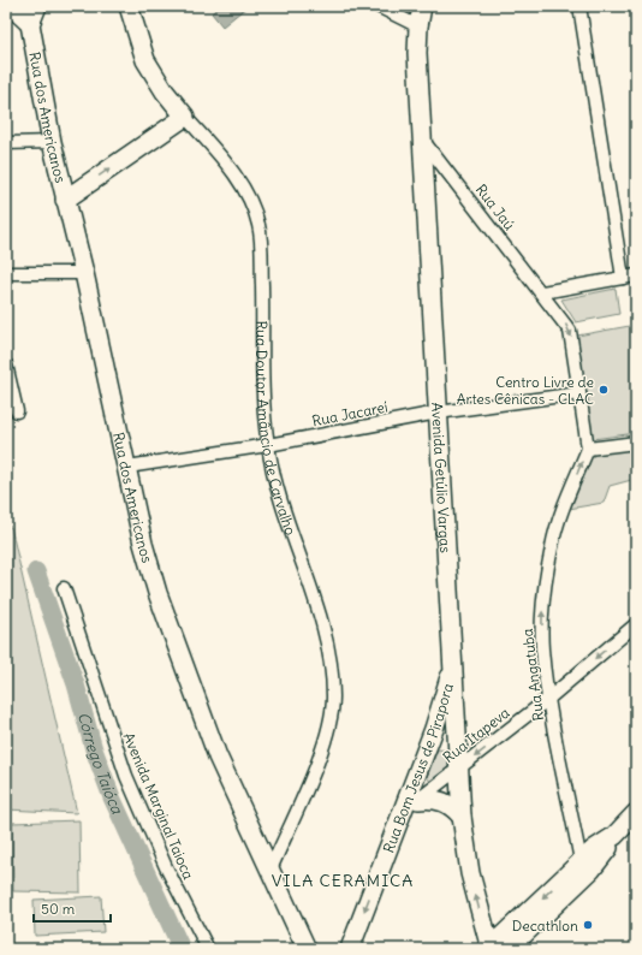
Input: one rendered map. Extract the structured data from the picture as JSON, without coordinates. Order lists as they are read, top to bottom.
{
  "streets": {
    "street": [
      "Rua dos Americanos",
      "Rua Jaú",
      "Rua Jacareí",
      "Rua Doutor Amâncio de Carvalho",
      "Avenida Getúlio Vargas",
      "Rua Angatuba",
      "Rua Itapeva",
      "Rua Bom Jesus de Pirapora",
      "Avenida Marginal Taioca"
    ]
  },
  "crossings": [
    ["Rua dos Americanos", "Rua Jacareí"],
    ["Rua dos Americanos", "Rua Doutor Amâncio de Carvalho"],
    ["Rua Jaú", "Rua Jacareí"],
    ["Rua Jaú", "Avenida Getúlio Vargas"],
    ["Rua Jaú", "Rua Angatuba"],
    ["Rua Jacareí", "Rua Doutor Amâncio de Carvalho"],
    ["Rua Jacareí", "Avenida Getúlio Vargas"],
    ["Avenida Getúlio Vargas", "Rua Itapeva"],
    ["Avenida Getúlio Vargas", "Rua Bom Jesus de Pirapora"],
    ["Rua Angatuba", "Rua Itapeva"],
    ["Rua Itapeva", "Rua Bom Jesus de Pirapora"]
  ],
  "one_way": ["Rua Angatuba", "Rua Itapeva", "Rua Bom Jesus de Pirapora"],
  "districts": ["VILA CERAMICA"],
  "water": ["Córrego Taióca"],
  "places": ["Centro Livre de Artes Cênicas - CLAC", "Decathlon"],
  "scale_bar": "50 m"
}
